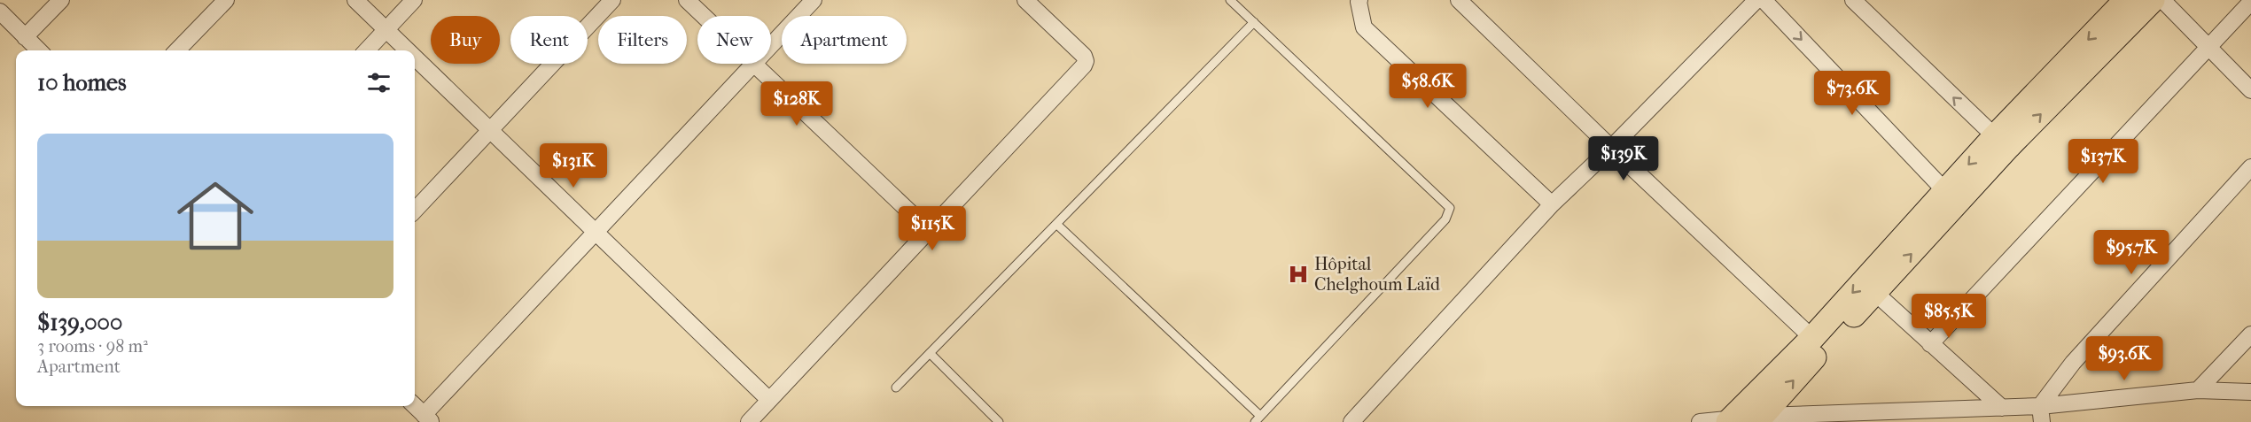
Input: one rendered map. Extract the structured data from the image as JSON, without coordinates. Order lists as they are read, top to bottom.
{
  "places": {
    "hospital": ["Hôpital Chelghoum Laïd"]
  },
  "page": {
    "chip": [
      "Buy",
      "Rent",
      "Filters",
      "New",
      "Apartment"
    ],
    "heading": "10 homes",
    "price": [
      "$58.6K",
      "$73.6K",
      "$128K",
      "$139K",
      "$137K",
      "$131K",
      "$115K",
      "$95.7K",
      "$85.5K",
      "$93.6K"
    ],
    "list": [
      {
        "name": "$139,000",
        "note": "3 rooms · 98 m² · Apartment"
      }
    ]
  }
}
